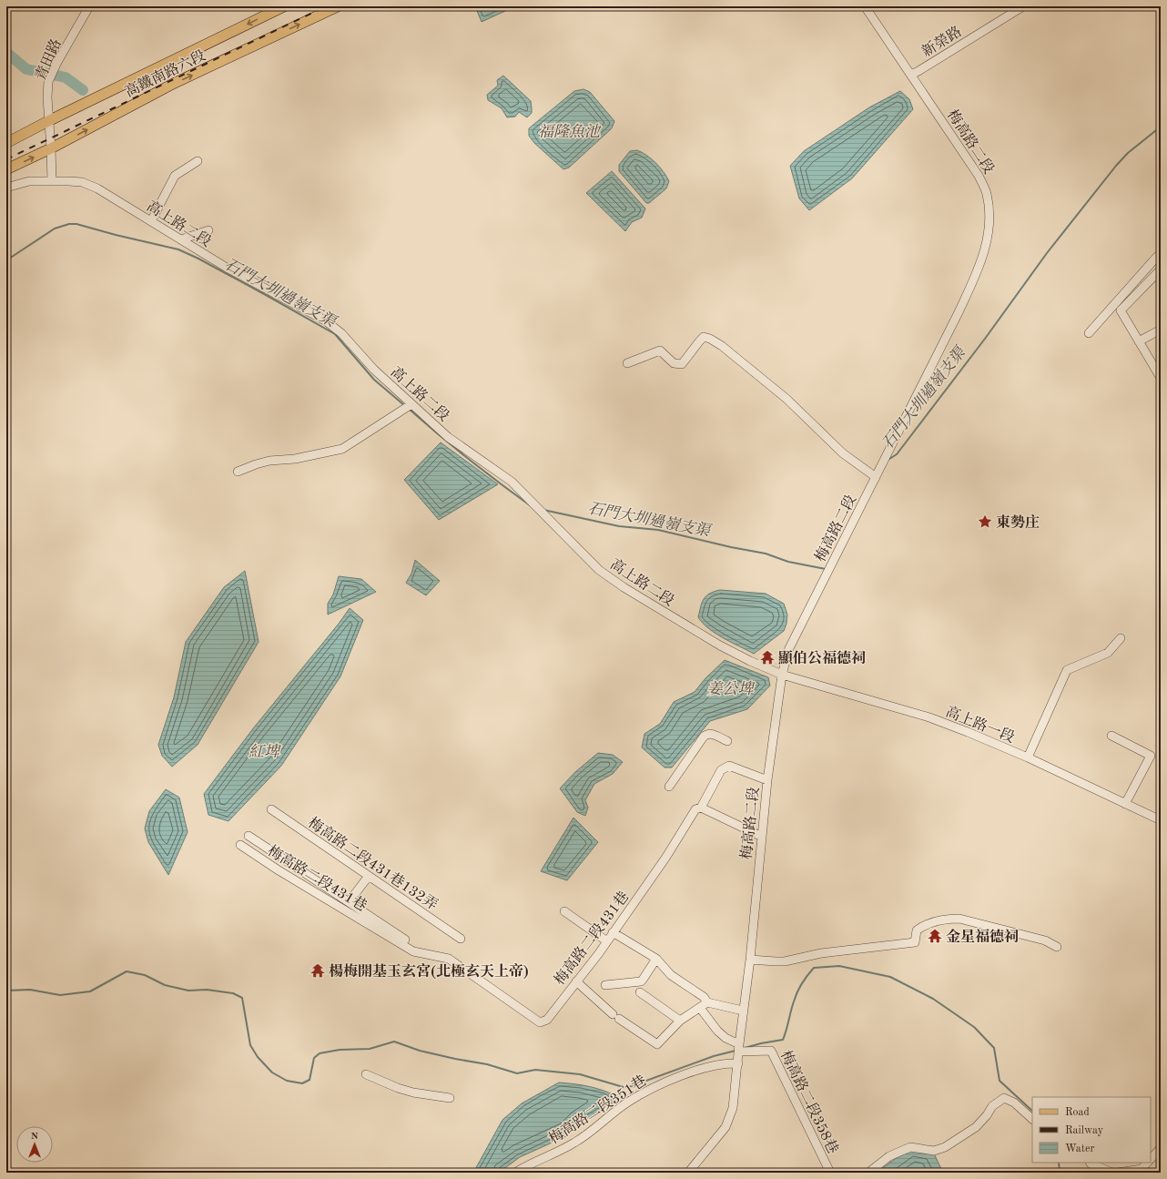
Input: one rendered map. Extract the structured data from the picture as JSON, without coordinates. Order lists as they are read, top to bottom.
{
  "streets": {
    "main road": ["高鐵南路六段"],
    "street": [
      "新榮路",
      "青田路",
      "梅高路二段",
      "高上路二段",
      "高上路一段",
      "梅高路二段431巷132弄",
      "梅高路二段431巷",
      "梅高路二段358巷",
      "梅高路二段351巷"
    ]
  },
  "crossings": [
    ["新榮路", "梅高路二段"],
    ["青田路", "高鐵南路六段"],
    ["梅高路二段", "高上路二段"],
    ["梅高路二段", "高上路一段"],
    ["梅高路二段", "梅高路二段431巷"],
    ["梅高路二段", "梅高路二段358巷"],
    ["梅高路二段", "梅高路二段351巷"],
    ["高上路二段", "高上路一段"]
  ],
  "water": [
    "福隆魚池",
    "石門大圳過嶺支渠",
    "姜公埤",
    "紅埤"
  ],
  "places": {
    "place": ["東勢庄"],
    "temple": ["顯伯公福德祠", "金星福德祠", "楊梅開基玉玄宮(北極玄天上帝)"]
  },
  "legend": ["Road", "Railway", "Water"],
  "north": "top"
}
